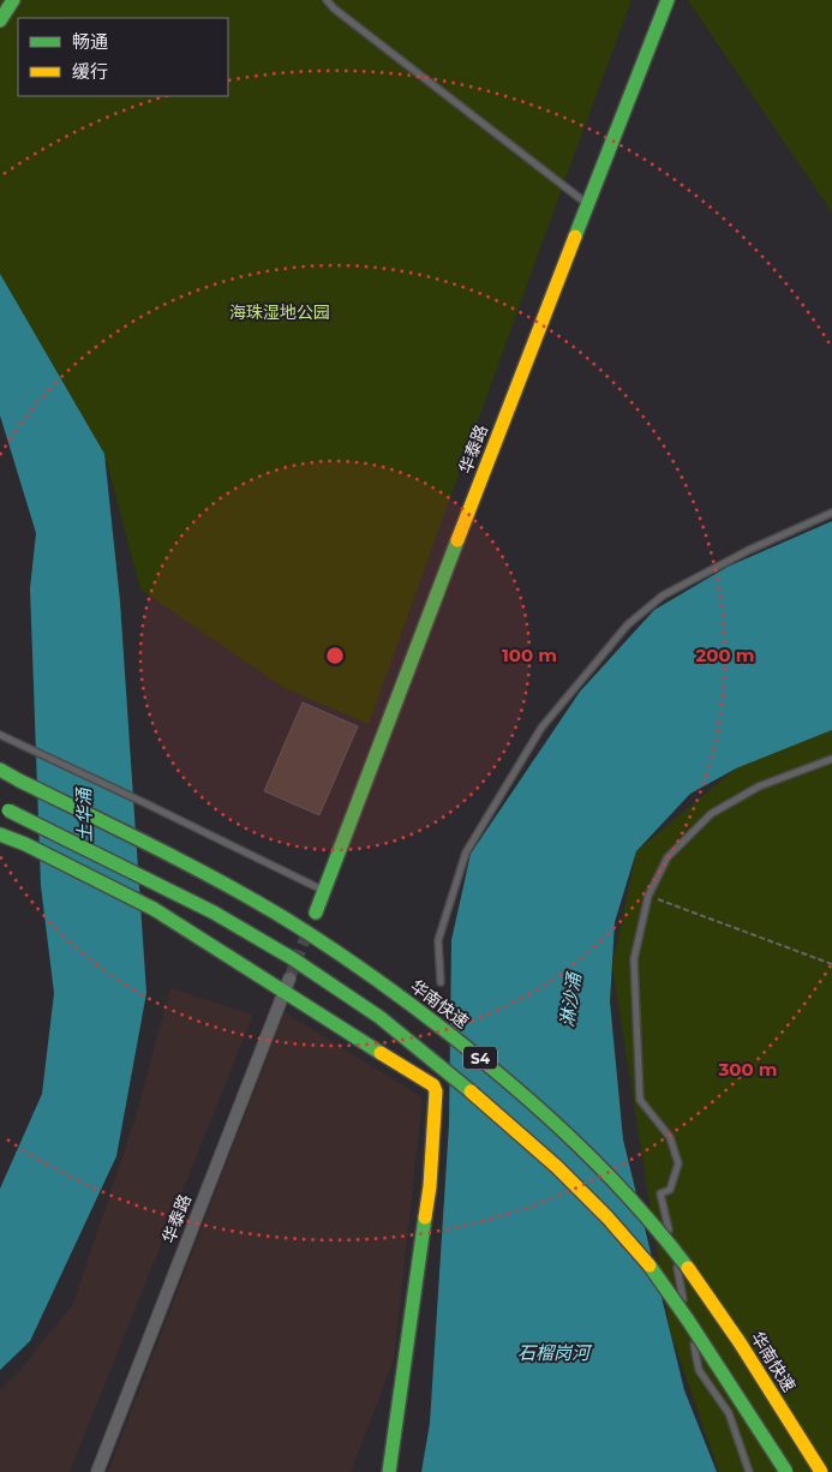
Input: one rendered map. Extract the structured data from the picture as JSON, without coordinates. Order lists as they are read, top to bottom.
{
  "streets": {
    "main road": ["华泰路", "华南快速", "S4"]
  },
  "water": ["土华涌", "淋沙涌", "石榴岗河"],
  "parks": ["海珠湿地公园"],
  "legend": ["畅通", "缓行"],
  "rings": ["100 m", "200 m", "300 m"]
}
